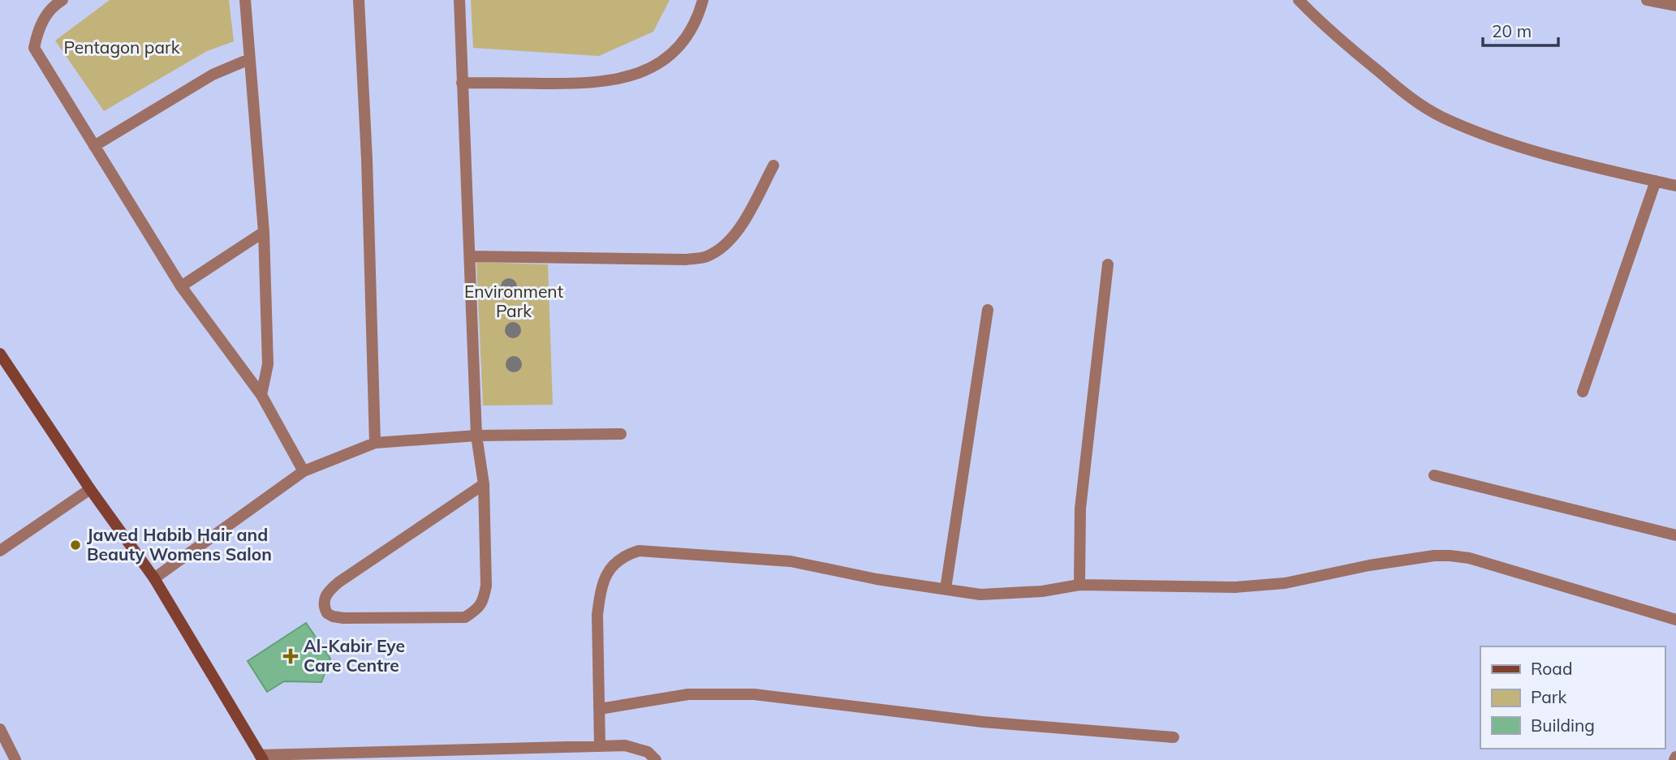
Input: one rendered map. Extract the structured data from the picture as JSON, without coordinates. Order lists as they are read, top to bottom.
{
  "parks": ["Pentagon park", "Environment Park"],
  "places": {
    "other": ["Jawed Habib Hair and Beauty Womens Salon"],
    "health": ["Al-Kabir Eye Care Centre"]
  },
  "legend": ["Road", "Park", "Building"],
  "scale_bar": "20 m"
}
